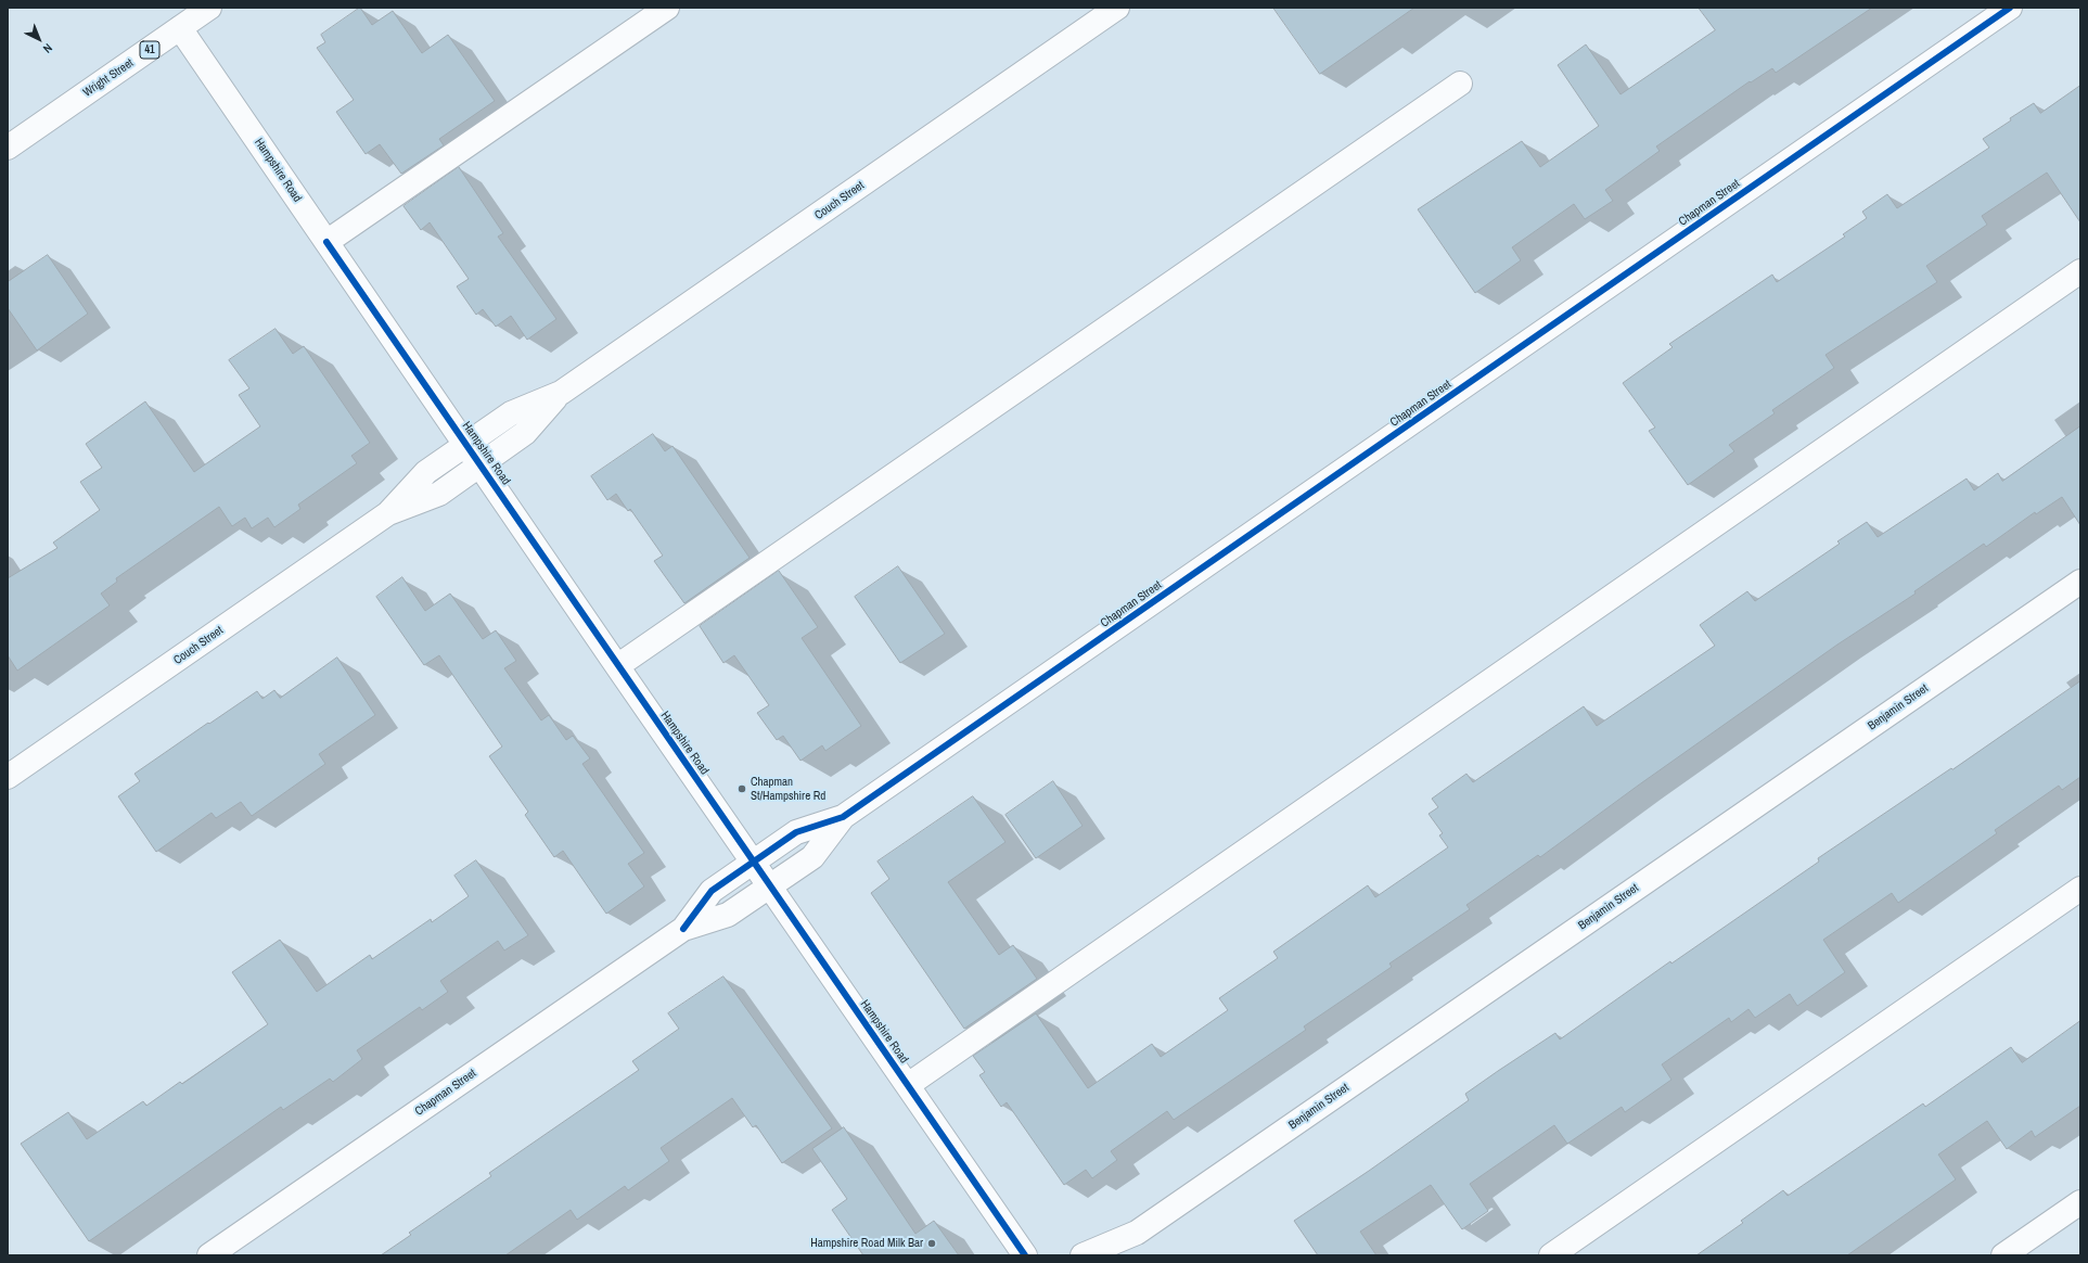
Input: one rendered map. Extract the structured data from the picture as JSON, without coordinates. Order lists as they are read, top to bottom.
{
  "streets": {
    "street": [
      "41",
      "Wright Street",
      "Hampshire Road",
      "Couch Street",
      "Chapman Street",
      "Benjamin Street"
    ]
  },
  "crossings": [
    ["Wright Street", "Hampshire Road"],
    ["Hampshire Road", "Couch Street"],
    ["Hampshire Road", "Chapman Street"]
  ],
  "places": ["Chapman St/Hampshire Rd", "Hampshire Road Milk Bar"],
  "north": "bottom right"
}
